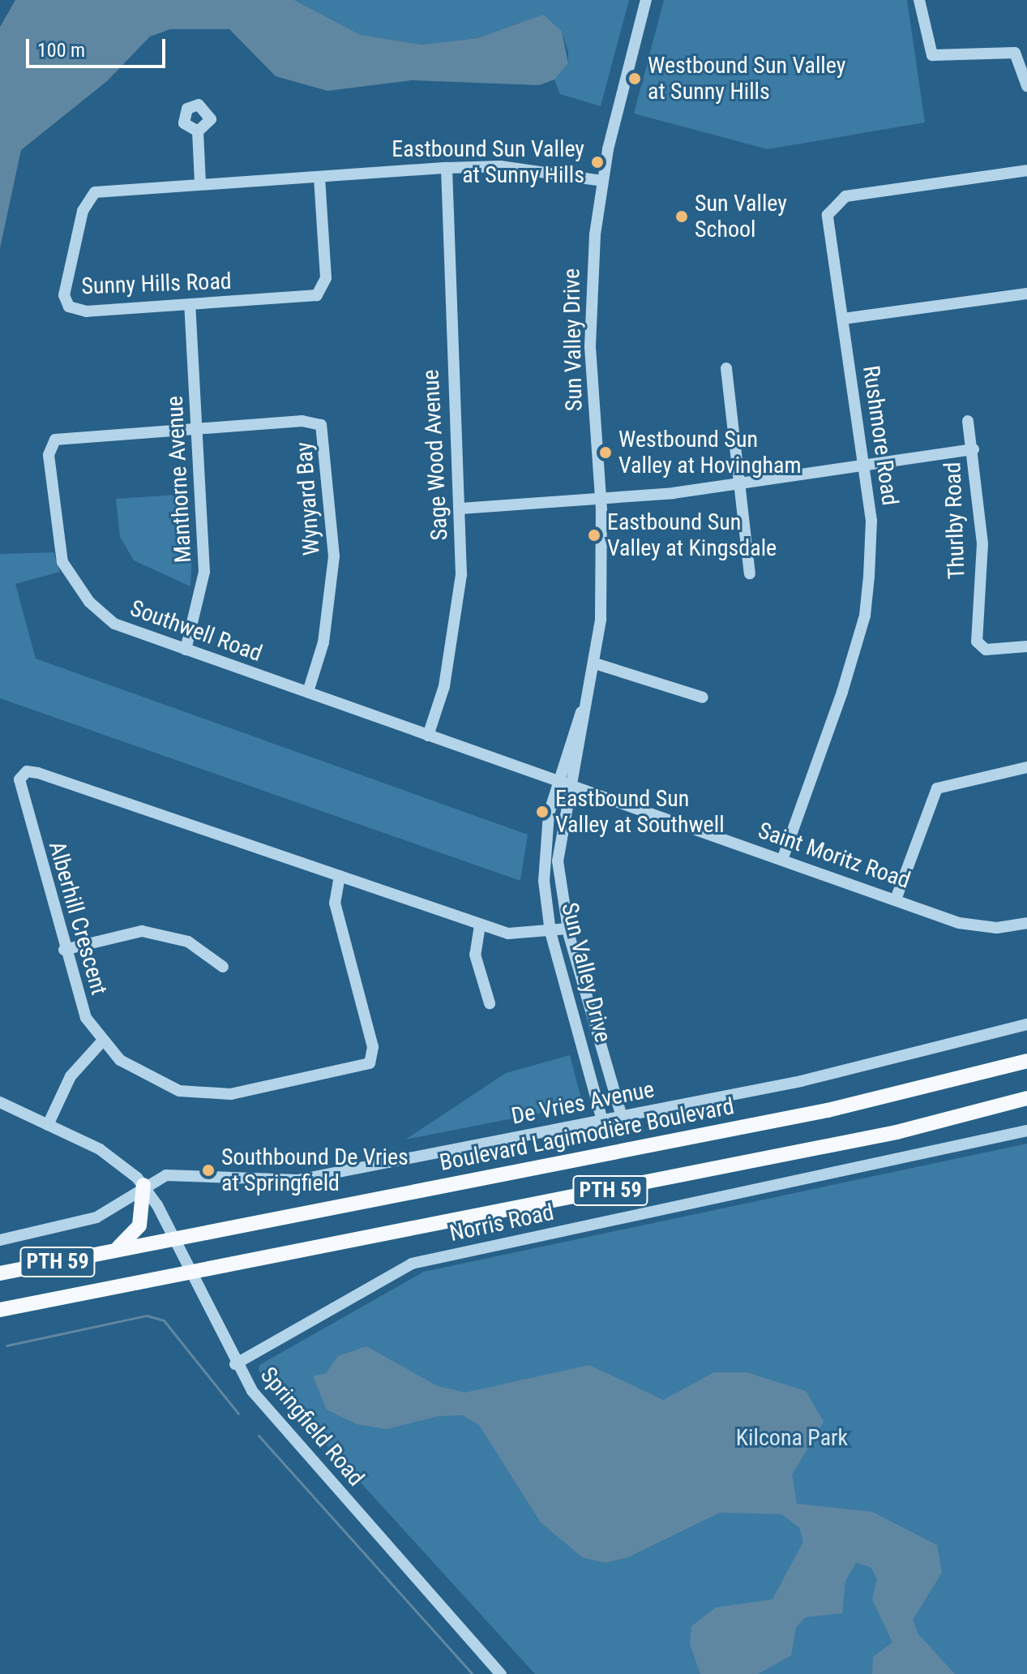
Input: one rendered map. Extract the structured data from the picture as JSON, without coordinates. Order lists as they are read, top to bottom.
{
  "streets": {
    "main road": ["Boulevard Lagimodière Boulevard", "PTH 59"],
    "street": [
      "Sunny Hills Road",
      "Sun Valley Drive",
      "Rushmore Road",
      "Sage Wood Avenue",
      "Manthorne Avenue",
      "Wynyard Bay",
      "Thurlby Road",
      "Southwell Road",
      "Saint Moritz Road",
      "Alberhill Crescent",
      "De Vries Avenue",
      "Norris Road",
      "Springfield Road"
    ]
  },
  "crossings": [
    ["Sunny Hills Road", "Sun Valley Drive"],
    ["Sunny Hills Road", "Sage Wood Avenue"],
    ["Sunny Hills Road", "Manthorne Avenue"],
    ["Sun Valley Drive", "Southwell Road"],
    ["Sun Valley Drive", "Saint Moritz Road"],
    ["Sun Valley Drive", "Alberhill Crescent"],
    ["Sun Valley Drive", "De Vries Avenue"],
    ["Rushmore Road", "Saint Moritz Road"],
    ["Sage Wood Avenue", "Southwell Road"],
    ["Manthorne Avenue", "Wynyard Bay"],
    ["Manthorne Avenue", "Southwell Road"],
    ["Wynyard Bay", "Southwell Road"],
    ["Southwell Road", "Saint Moritz Road"],
    ["De Vries Avenue", "Springfield Road"],
    ["Boulevard Lagimodière Boulevard", "Springfield Road"],
    ["PTH 59", "Springfield Road"],
    ["Norris Road", "Springfield Road"]
  ],
  "parks": ["Kilcona Park"],
  "places": [
    "Westbound Sun Valley at Sunny Hills",
    "Eastbound Sun Valley at Sunny Hills",
    "Sun Valley School",
    "Westbound Sun Valley at Hovingham",
    "Eastbound Sun Valley at Kingsdale",
    "Eastbound Sun Valley at Southwell",
    "Southbound De Vries at Springfield"
  ],
  "scale_bar": "100 m"
}
